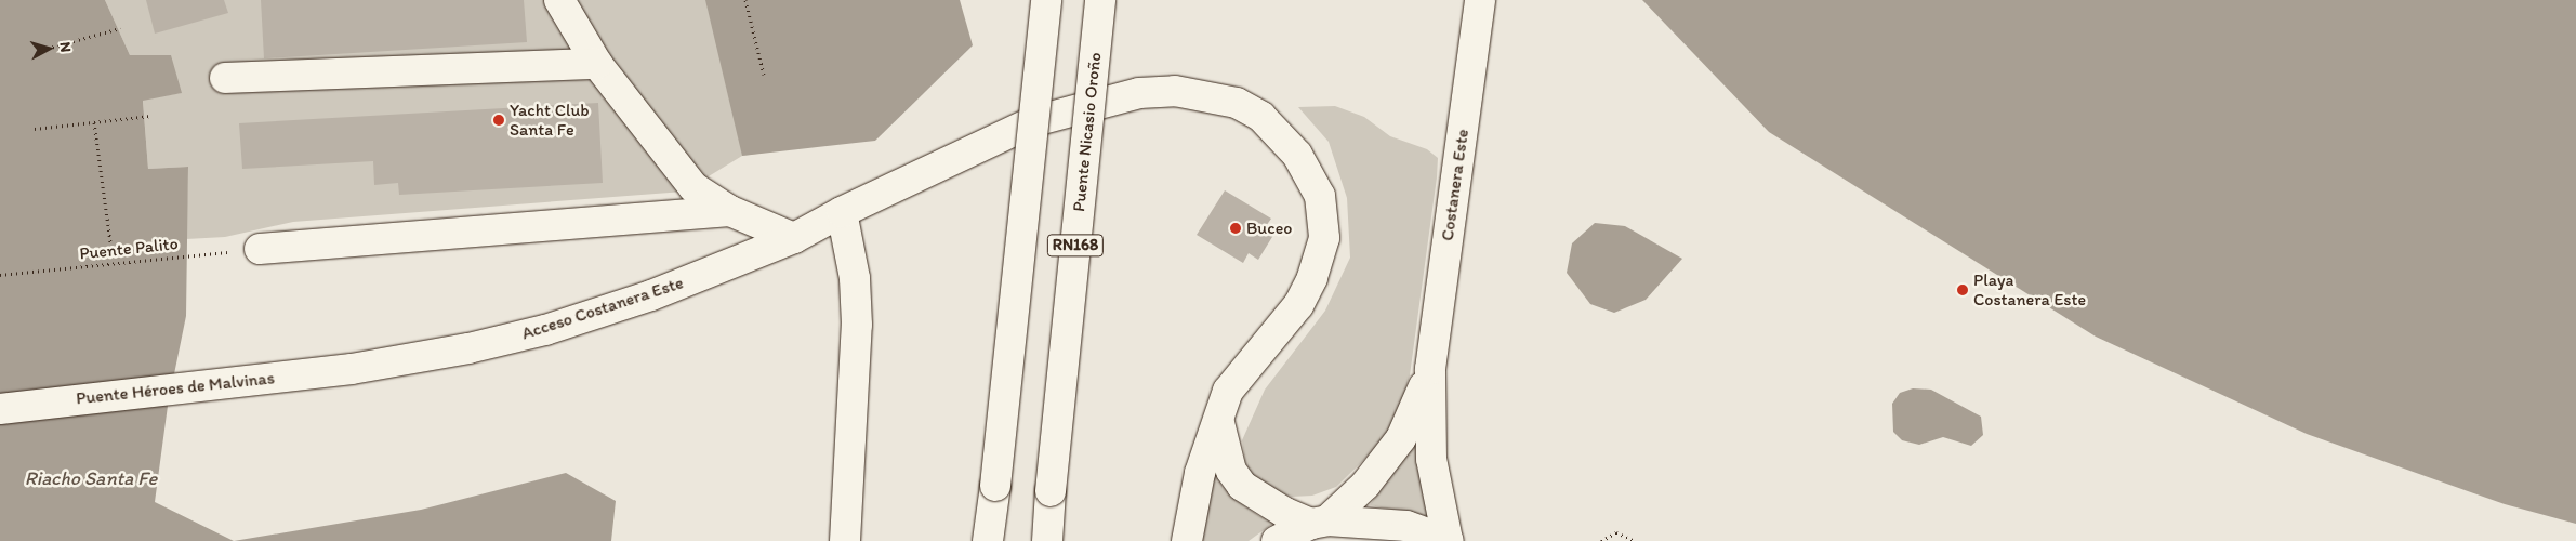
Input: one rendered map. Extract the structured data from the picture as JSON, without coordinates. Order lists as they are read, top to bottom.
{
  "streets": {
    "main road": [
      "Puente Nicasio Oroño",
      "Costanera Este",
      "RN168",
      "Acceso Costanera Este",
      "Puente Héroes de Malvinas"
    ],
    "path": ["Puente Palito"]
  },
  "crossings": [
    ["Acceso Costanera Este", "Puente Héroes de Malvinas"]
  ],
  "water": ["Riacho Santa Fe"],
  "places": ["Yacht Club Santa Fe", "Buceo", "Playa Costanera Este"],
  "north": "right"
}
